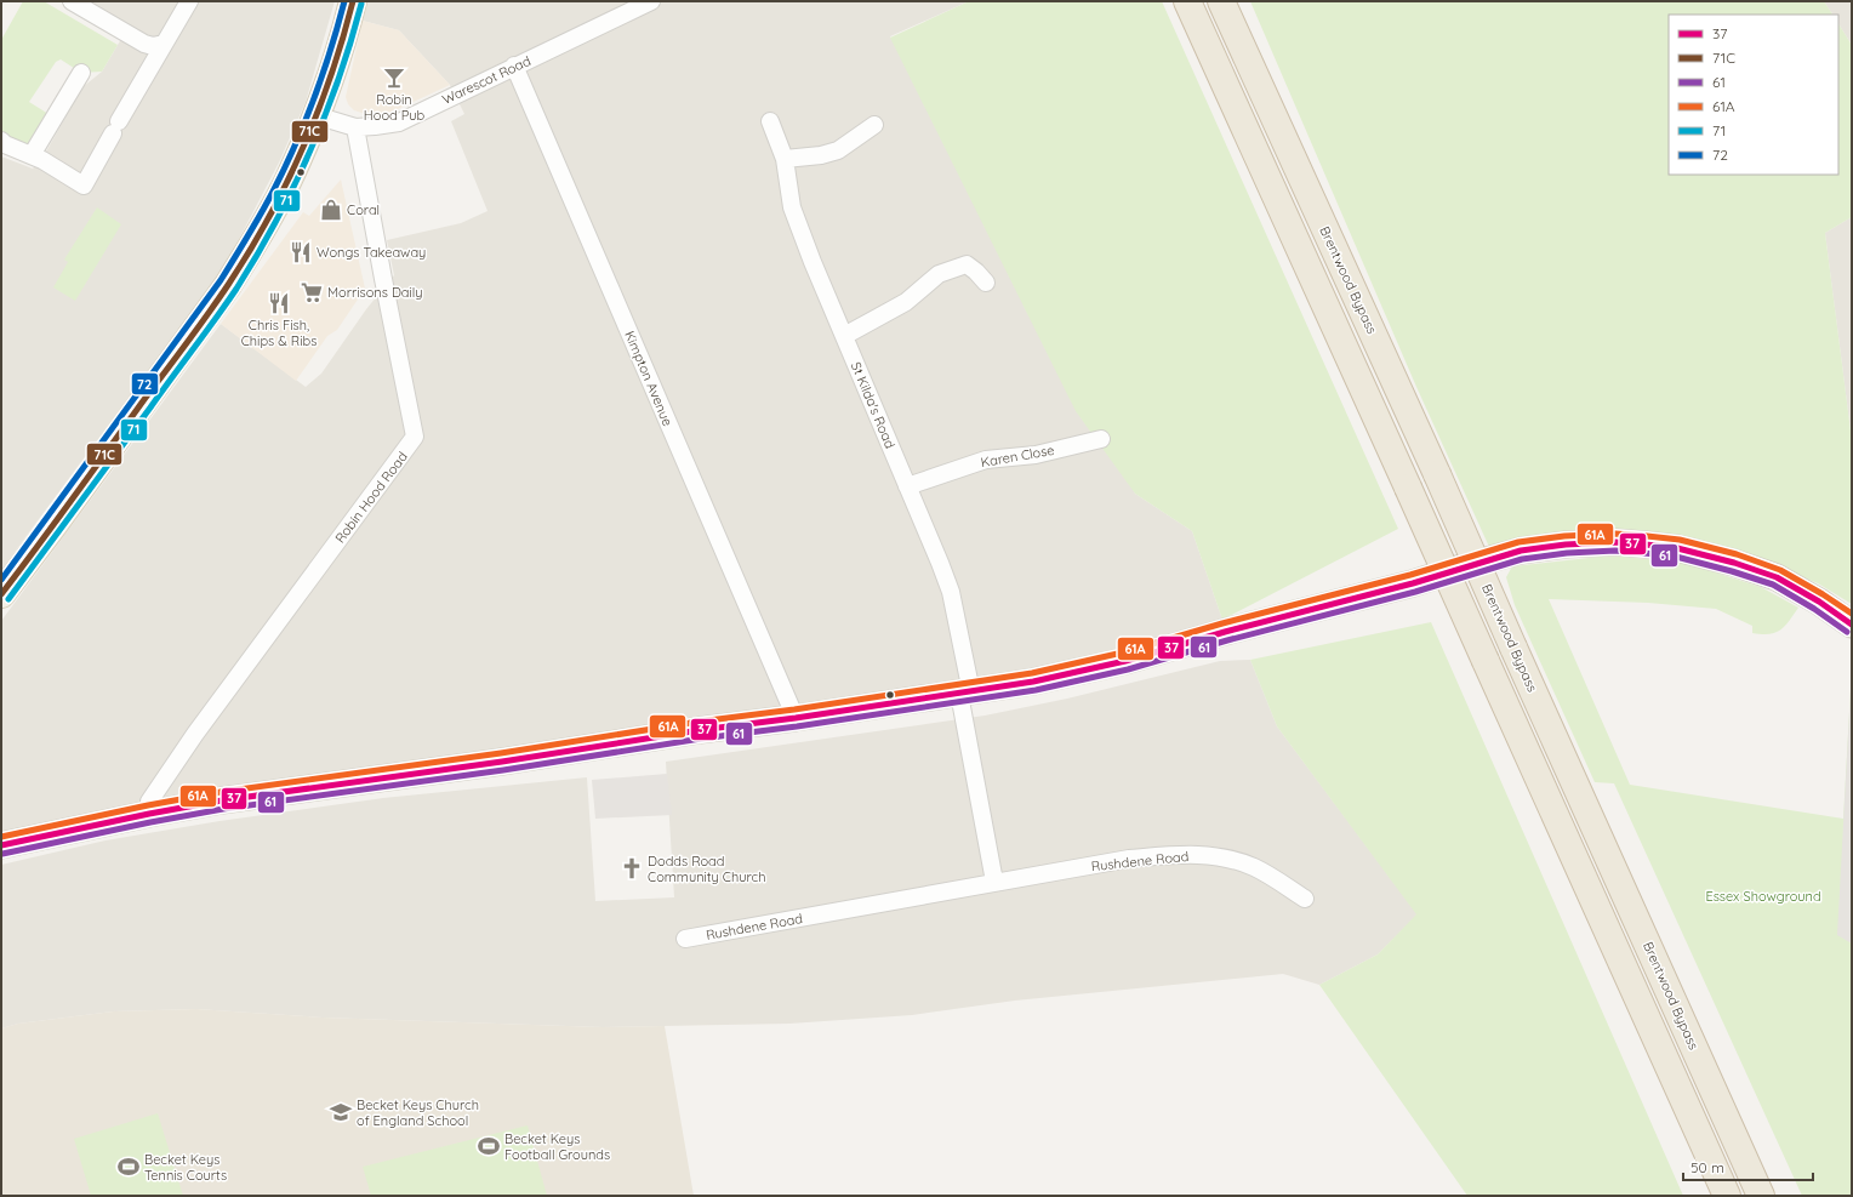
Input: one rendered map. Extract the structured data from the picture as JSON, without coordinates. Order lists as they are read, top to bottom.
{
  "streets": {
    "highway": ["Brentwood Bypass"],
    "street": [
      "Warescot Road",
      "Kimpton Avenue",
      "St Kilda's Road",
      "Karen Close",
      "Robin Hood Road",
      "Rushdene Road"
    ]
  },
  "crossings": [
    ["Warescot Road", "Kimpton Avenue"],
    ["Warescot Road", "Robin Hood Road"],
    ["St Kilda's Road", "Karen Close"]
  ],
  "parks": ["Essex Showground"],
  "places": {
    "bar": ["Robin Hood Pub"],
    "shop": ["Coral"],
    "restaurant": ["Wongs Takeaway", "Chris Fish, Chips & Ribs"],
    "supermarket": ["Morrisons Daily"],
    "church": ["Dodds Road Community Church"],
    "school or university": ["Becket Keys Church of England School"],
    "sports": ["Becket Keys Football Grounds", "Becket Keys Tennis Courts"]
  },
  "lines": [
    "transit line 71C",
    "transit line 72",
    "transit line 71",
    "transit line 61A",
    "transit line 37",
    "transit line 61"
  ],
  "legend": [
    "37",
    "71C",
    "61",
    "61A",
    "71",
    "72"
  ],
  "scale_bar": "50 m"
}
